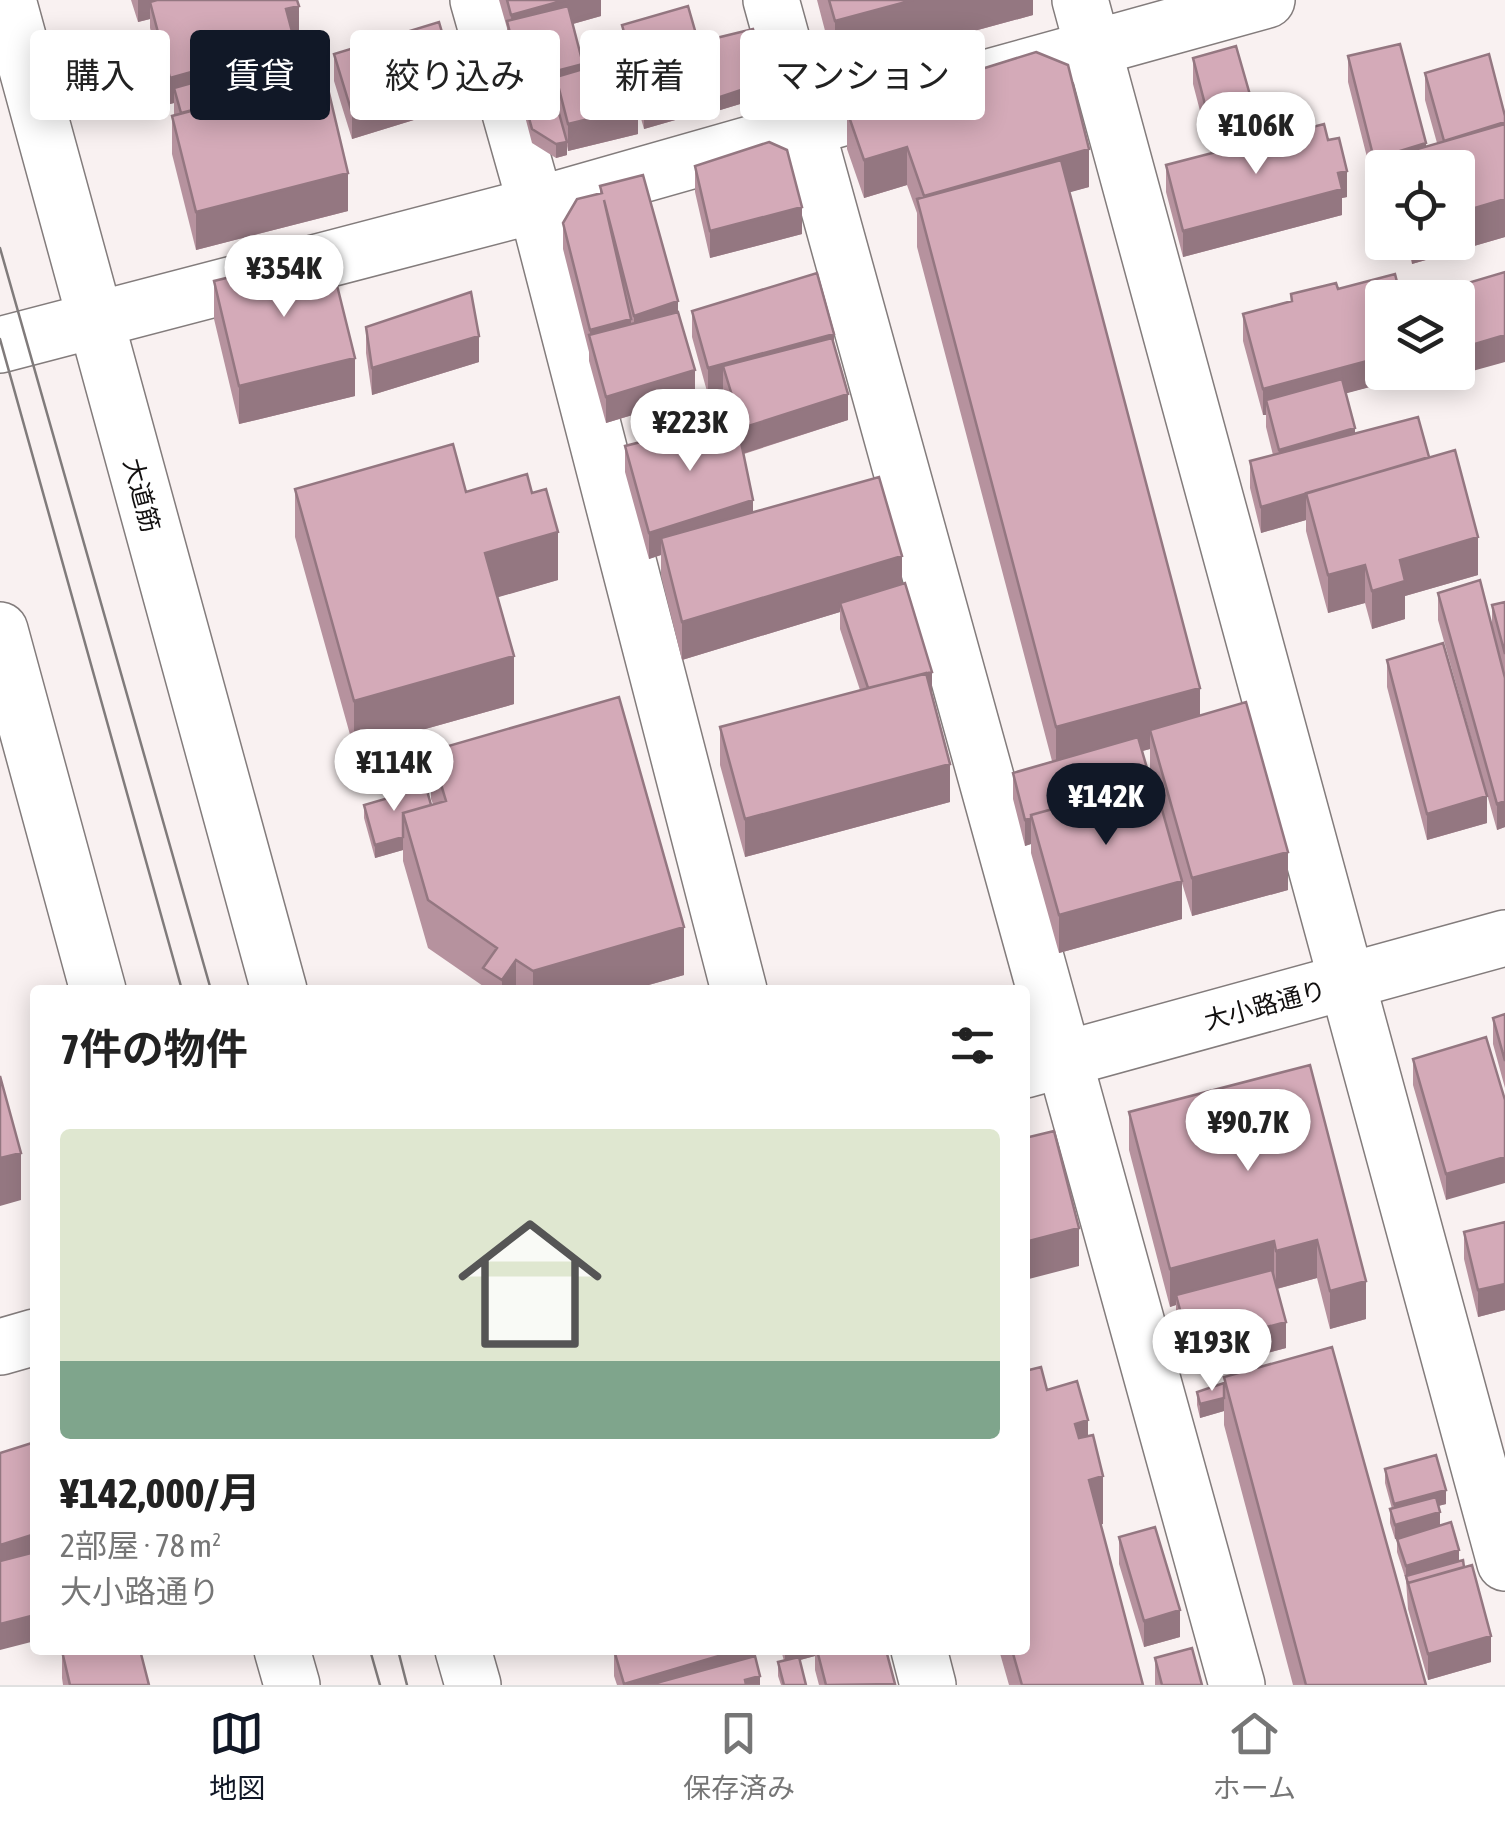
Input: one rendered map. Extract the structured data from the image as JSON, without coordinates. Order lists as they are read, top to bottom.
{
  "streets": {
    "street": ["大道筋", "大小路通り"]
  },
  "page": {
    "chip": [
      "購入",
      "賃貸",
      "絞り込み",
      "新着",
      "マンション"
    ],
    "price": [
      "¥106K",
      "¥354K",
      "¥223K",
      "¥114K",
      "¥142K",
      "¥90.7K",
      "¥193K"
    ],
    "heading": "7件の物件",
    "list": [
      {
        "name": "¥142,000/月",
        "note": "2部屋 · 78 m² · 大小路通り"
      }
    ],
    "tabs": ["地図", "保存済み", "ホーム"]
  }
}
